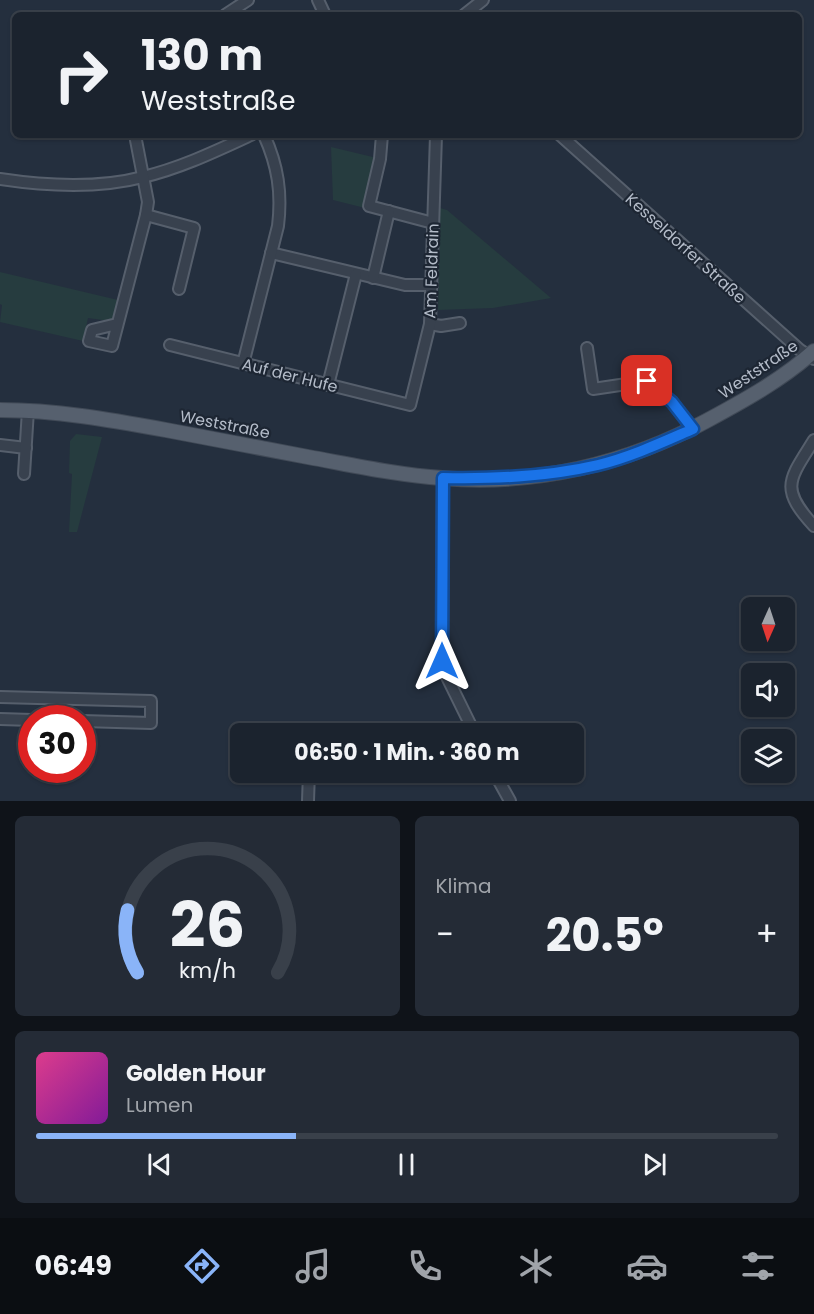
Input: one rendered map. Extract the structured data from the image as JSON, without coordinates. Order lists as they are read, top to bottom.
{
  "streets": {
    "main road": ["Weststraße"],
    "street": ["Kesseldorfer Straße", "Am Feldrain", "Auf der Hufe"]
  },
  "crossings": [
    ["Kesseldorfer Straße", "Weststraße"],
    ["Am Feldrain", "Auf der Hufe"]
  ],
  "north": "bottom",
  "page": {
    "turn": ["130 m", "Weststraße"],
    "limit": "30",
    "trip": "06:50 · 1 Min. · 360 m",
    "tile": "Klima",
    "heat": ["−", "20.5°", "+"],
    "song": ["Golden Hour", "Lumen"],
    "tabs": "06:49",
    "gauge": ["26", "km/h"]
  }
}
